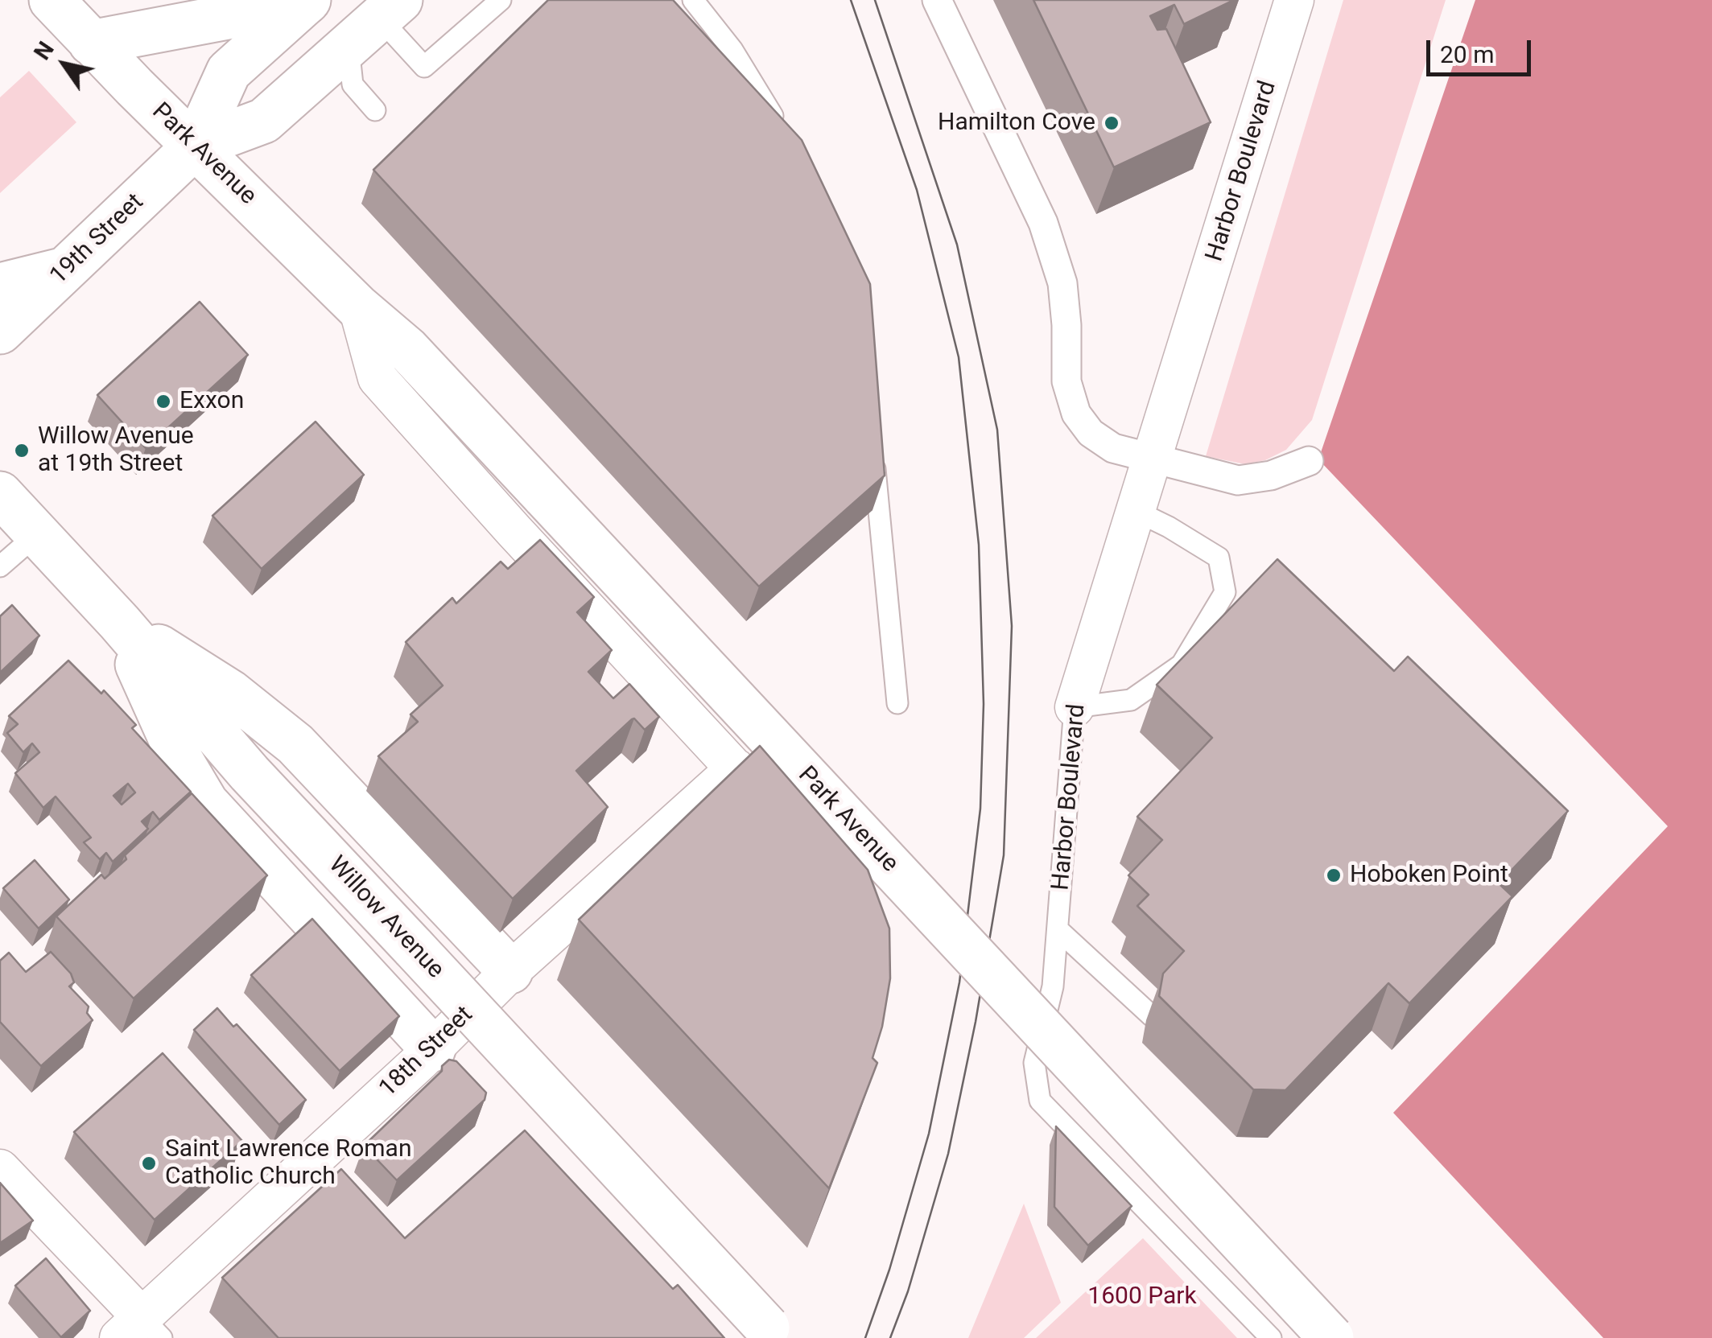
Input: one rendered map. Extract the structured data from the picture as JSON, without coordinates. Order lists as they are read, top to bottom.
{
  "streets": {
    "main road": ["Park Avenue", "19th Street", "Willow Avenue"],
    "street": ["Harbor Boulevard", "18th Street"]
  },
  "crossings": [
    ["Park Avenue", "19th Street"],
    ["Park Avenue", "18th Street"]
  ],
  "parks": ["1600 Park"],
  "places": [
    "Hamilton Cove",
    "Exxon",
    "Willow Avenue at 19th Street",
    "Hoboken Point",
    "Saint Lawrence Roman Catholic Church"
  ],
  "scale_bar": "20 m",
  "north": "top left"
}
